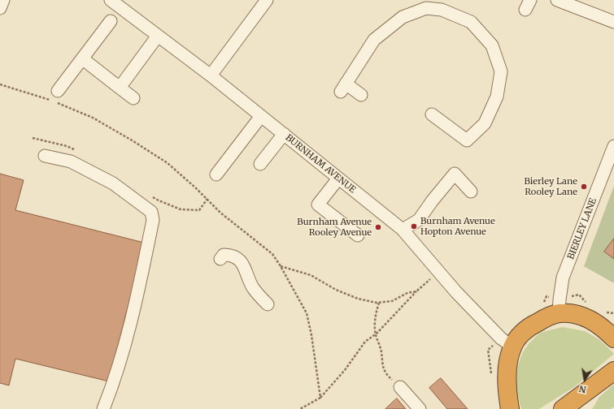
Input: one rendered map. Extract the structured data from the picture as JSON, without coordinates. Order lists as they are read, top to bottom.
{
  "streets": {
    "street": ["BURNHAM AVENUE", "BIERLEY LANE"]
  },
  "places": ["Bierley Lane Rooley Lane", "Burnham Avenue Hopton Avenue", "Burnham Avenue Rooley Avenue"],
  "north": "bottom"
}
